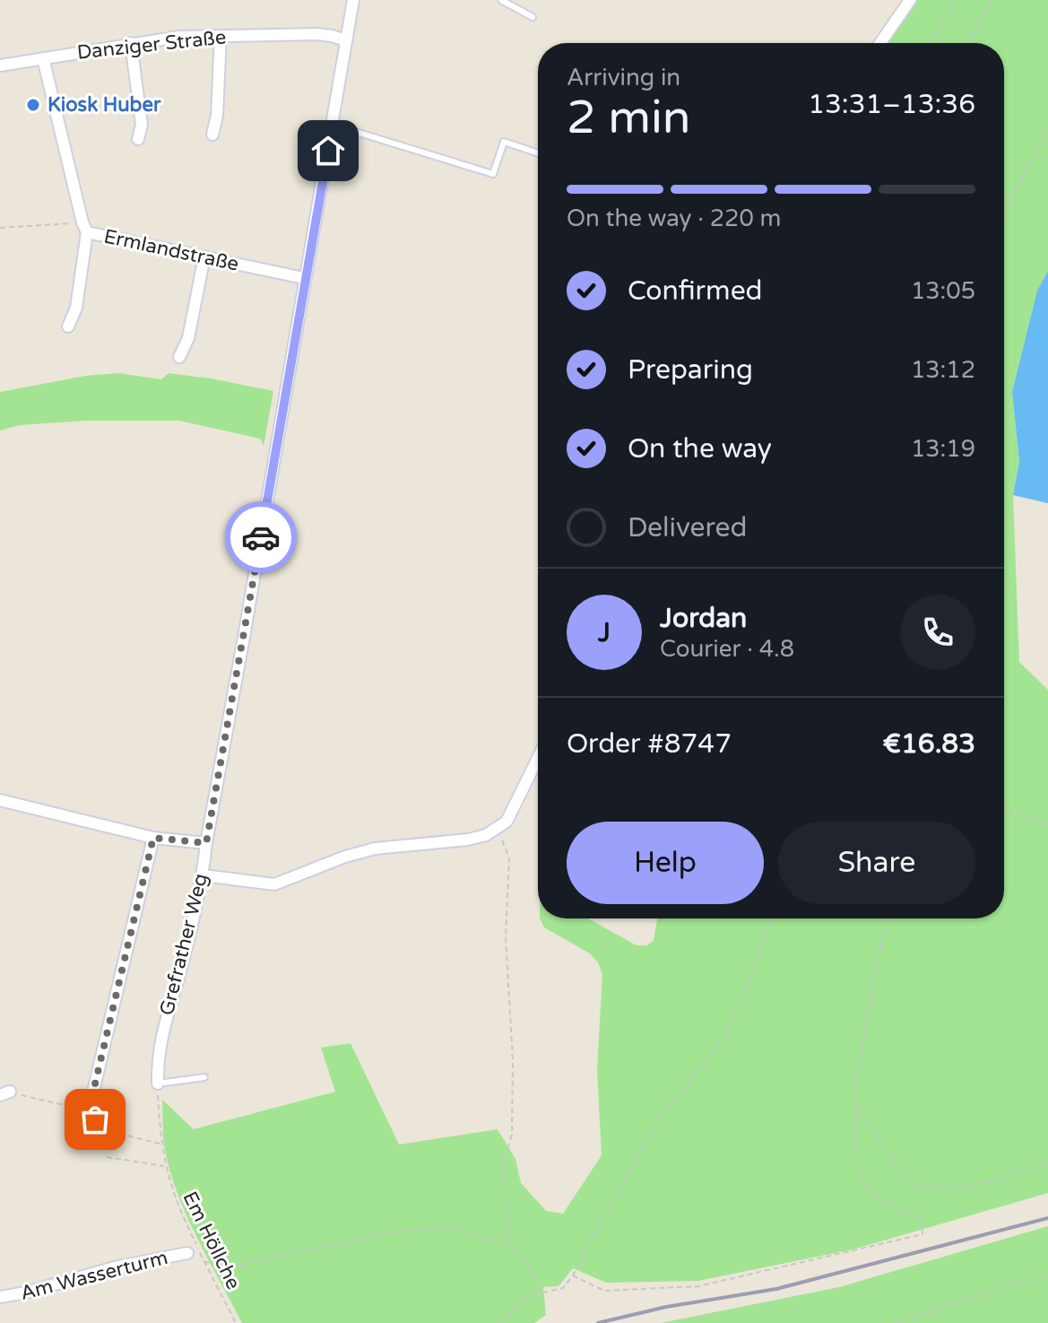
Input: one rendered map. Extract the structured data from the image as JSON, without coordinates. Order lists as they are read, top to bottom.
{
  "streets": {
    "street": [
      "Danziger Straße",
      "Ermlandstraße",
      "Grefrather Weg",
      "Am Wasserturm"
    ],
    "path": ["Em Höllche"]
  },
  "crossings": [
    ["Danziger Straße", "Ermlandstraße"],
    ["Danziger Straße", "Grefrather Weg"],
    ["Ermlandstraße", "Grefrather Weg"],
    ["Grefrather Weg", "Em Höllche"]
  ],
  "places": ["Kiosk Huber"],
  "page": {
    "heading": ["2 min", "Arriving in", "13:31–13:36"],
    "panel": [
      "Jordan",
      "Courier · 4.8",
      "Order #8747",
      "€16.83"
    ],
    "bar": "On the way · 220 m",
    "list": [
      ["Confirmed", "13:05"],
      ["Preparing", "13:12"],
      ["On the way", "13:19"],
      "Delivered"
    ],
    "round": "J",
    "buttons": ["Help", "Share"]
  }
}
